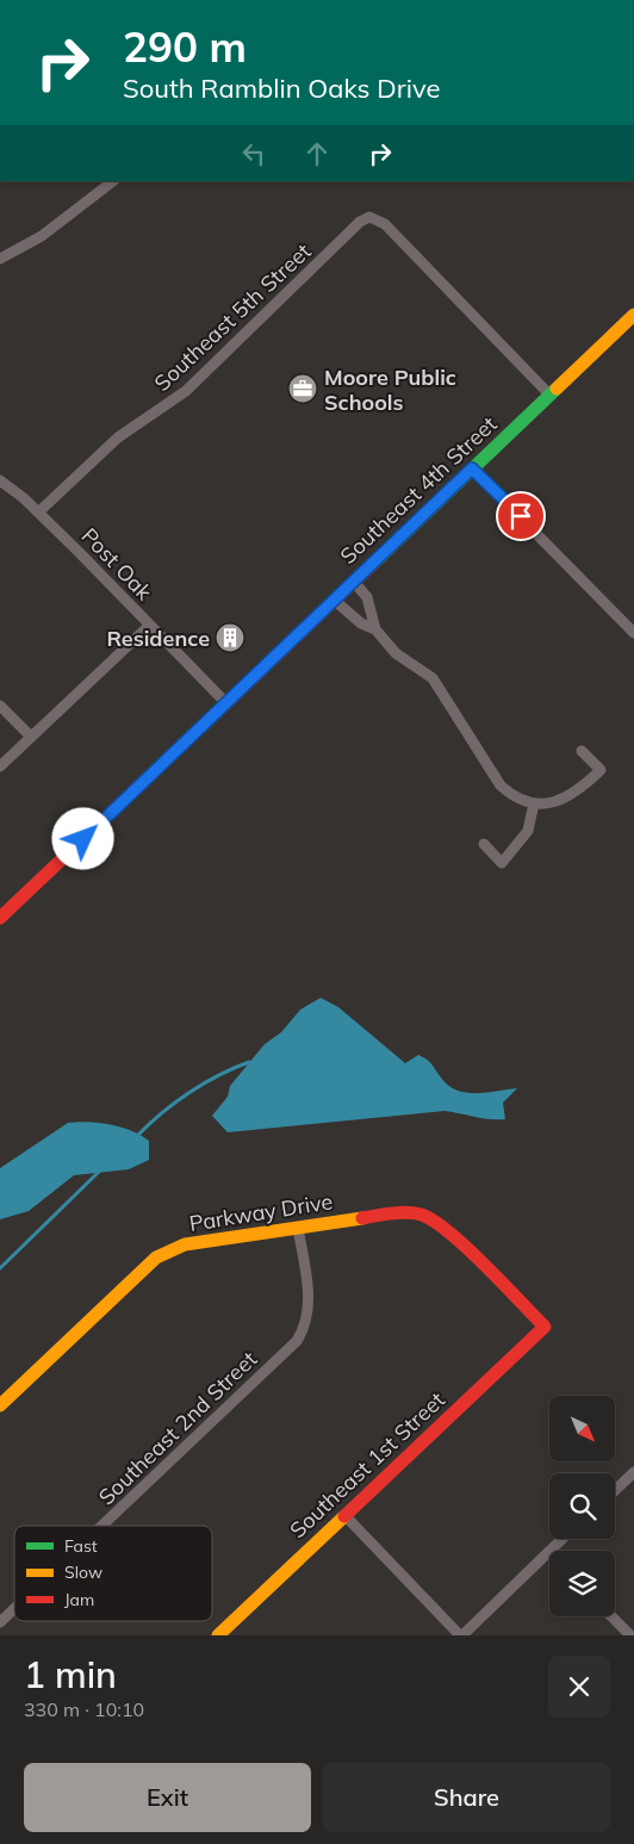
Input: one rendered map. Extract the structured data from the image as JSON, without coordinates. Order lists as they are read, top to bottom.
{
  "streets": {
    "street": [
      "Southeast 5th Street",
      "Southeast 4th Street",
      "Post Oak",
      "Parkway Drive",
      "Southeast 2nd Street",
      "Southeast 1st Street"
    ]
  },
  "crossings": [
    ["Southeast 5th Street", "Southeast 4th Street"],
    ["Southeast 5th Street", "Post Oak"],
    ["Southeast 4th Street", "Post Oak"],
    ["Parkway Drive", "Southeast 2nd Street"],
    ["Parkway Drive", "Southeast 1st Street"]
  ],
  "places": {
    "office": ["Moore Public Schools"],
    "building": ["Residence"]
  },
  "legend": ["Fast", "Slow", "Jam"],
  "north": "bottom right",
  "page": {
    "turn": ["290 m", "South Ramblin Oaks Drive"],
    "heading": ["1 min", "330 m · 10:10"],
    "buttons": ["Exit", "Share"]
  }
}
